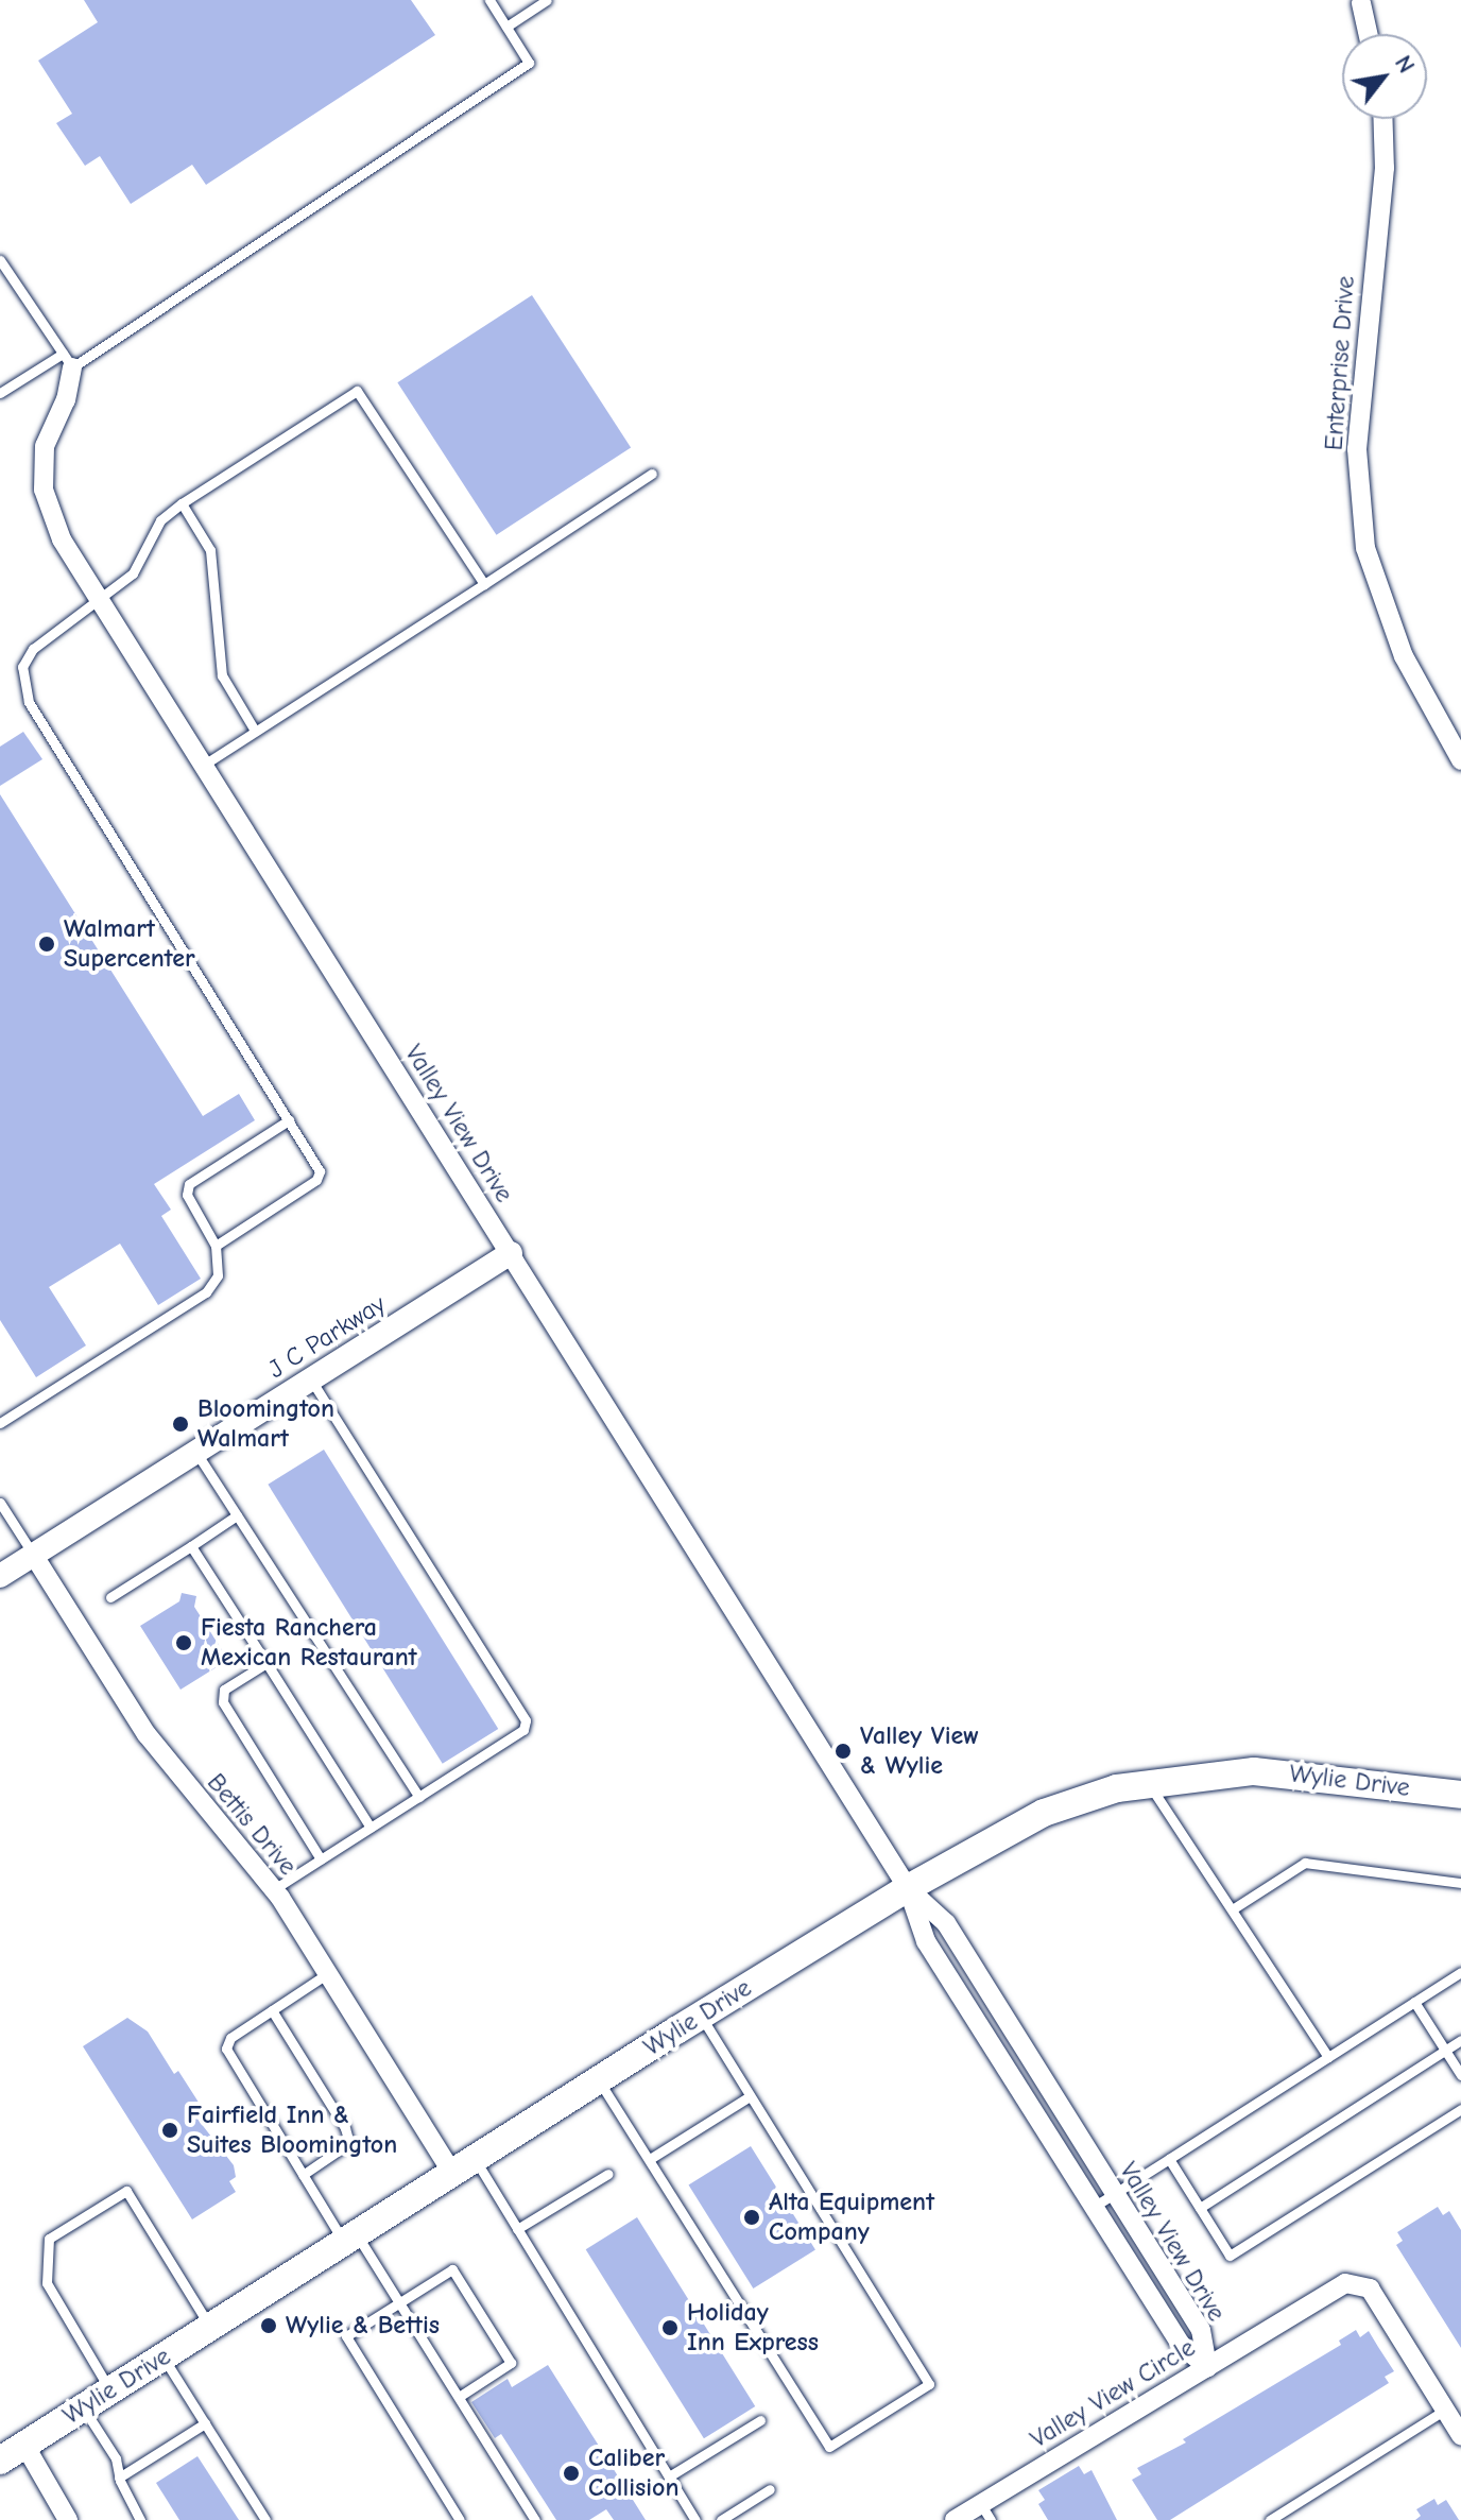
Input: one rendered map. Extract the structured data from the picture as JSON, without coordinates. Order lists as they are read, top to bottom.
{
  "streets": {
    "main road": ["Wylie Drive"],
    "street": [
      "Enterprise Drive",
      "Valley View Drive",
      "J C Parkway",
      "Bettis Drive",
      "Valley View Circle"
    ]
  },
  "crossings": [
    ["Valley View Drive", "J C Parkway"],
    ["Valley View Drive", "Wylie Drive"],
    ["Valley View Drive", "Valley View Circle"],
    ["J C Parkway", "Bettis Drive"],
    ["Wylie Drive", "Bettis Drive"]
  ],
  "places": [
    "Walmart Supercenter",
    "Bloomington Walmart",
    "Fiesta Ranchera Mexican Restaurant",
    "Valley View & Wylie",
    "Fairfield Inn & Suites Bloomington",
    "Alta Equipment Company",
    "Wylie & Bettis",
    "Holiday Inn Express",
    "Caliber Collision"
  ],
  "north": "top right"
}
